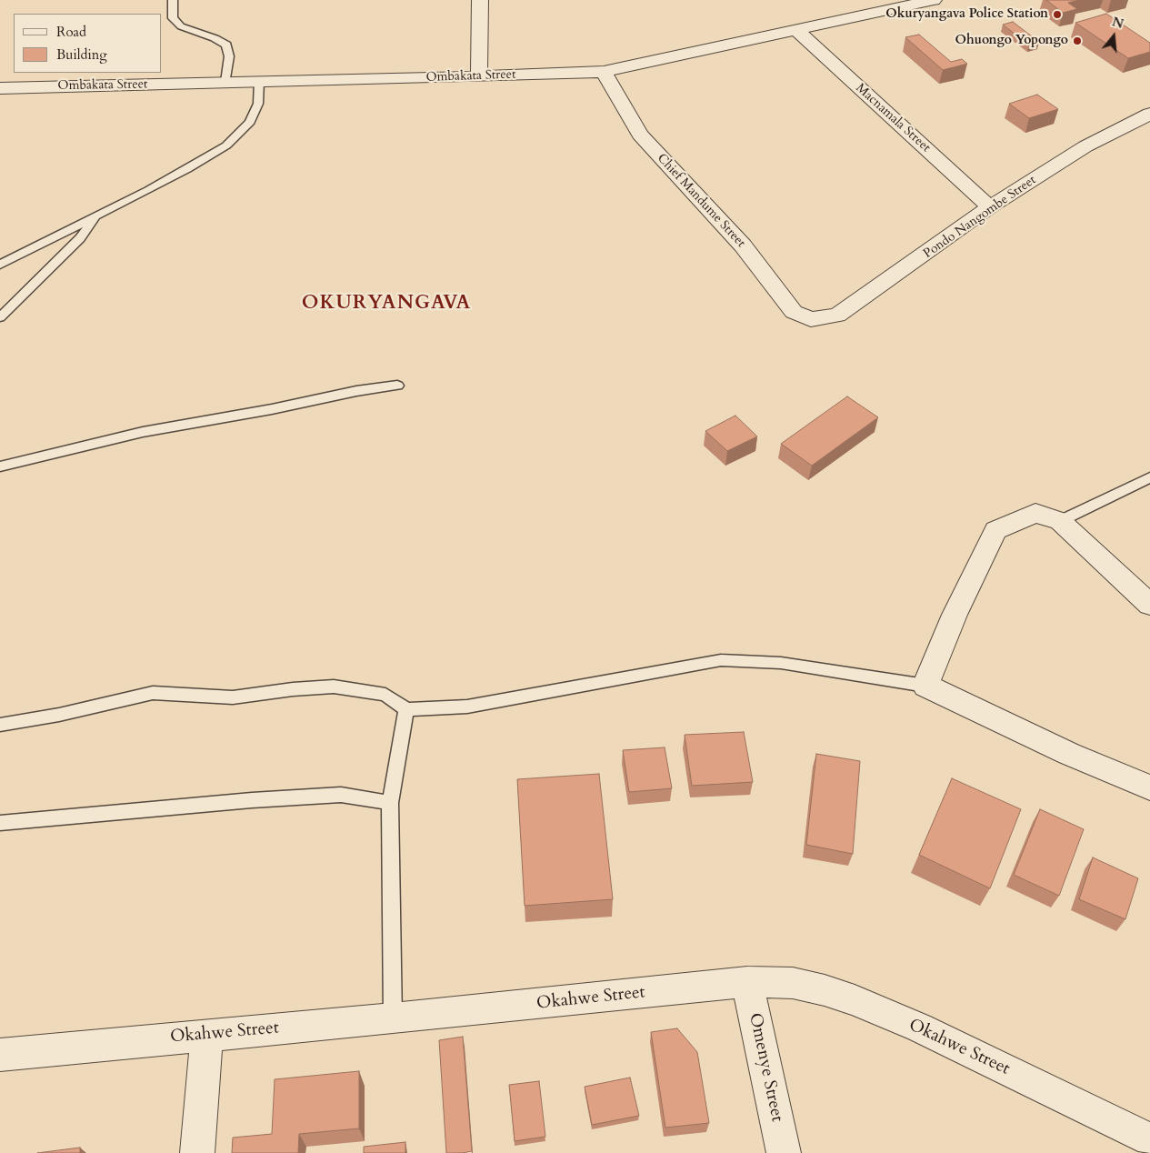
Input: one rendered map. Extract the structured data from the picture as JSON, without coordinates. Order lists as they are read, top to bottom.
{
  "streets": {
    "street": [
      "Ombakata Street",
      "Macnamala Street",
      "Chief Mandume Street",
      "Pondo Nangombe Street",
      "Okahwe Street",
      "Omenye Street"
    ]
  },
  "crossings": [
    ["Ombakata Street", "Macnamala Street"],
    ["Ombakata Street", "Chief Mandume Street"],
    ["Macnamala Street", "Pondo Nangombe Street"],
    ["Chief Mandume Street", "Pondo Nangombe Street"],
    ["Okahwe Street", "Omenye Street"]
  ],
  "districts": ["OKURYANGAVA"],
  "places": ["Okuryangava Police Station", "Ohuongo Yopongo"],
  "legend": ["Road", "Building"],
  "north": "top"
}
